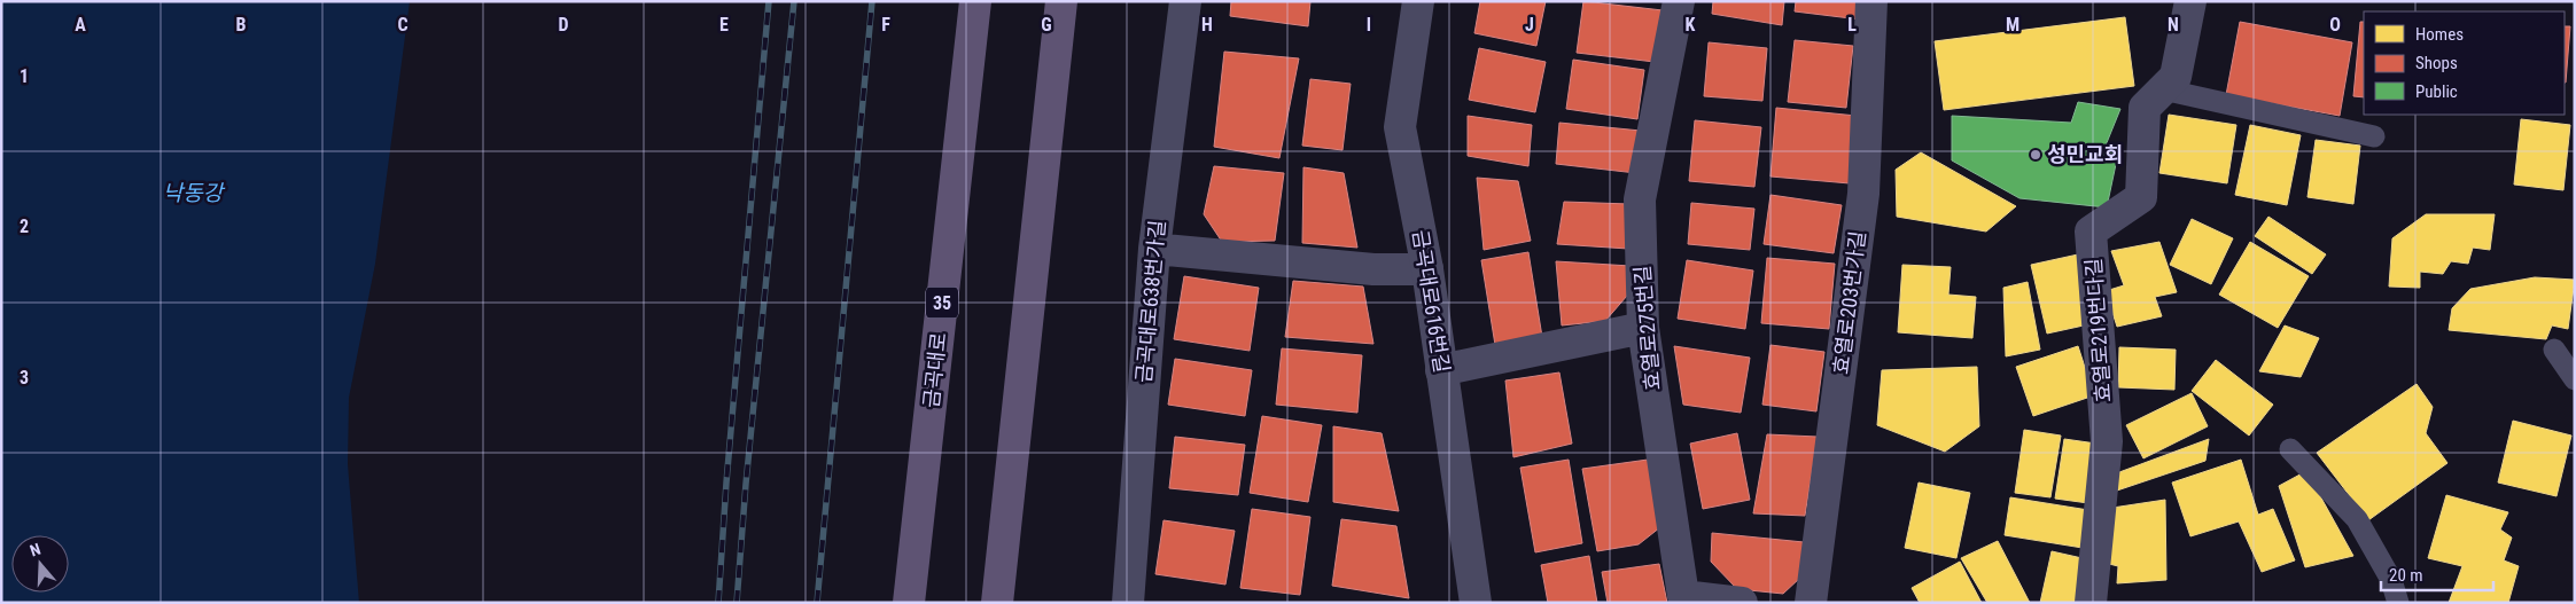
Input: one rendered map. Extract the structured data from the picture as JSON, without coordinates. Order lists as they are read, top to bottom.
{
  "streets": {
    "main road": ["35", "금곡대로"],
    "street": [
      "금곡대로638번가길",
      "금곡대로616번길",
      "효열로203번가길",
      "효열로275번길",
      "효열로219번다길"
    ]
  },
  "water": ["낙동강"],
  "places": ["성민교회"],
  "legend": ["Homes", "Shops", "Public"],
  "scale_bar": "20 m",
  "north": "top",
  "grid": {
    "columns": [
      "A",
      "B",
      "C",
      "D",
      "E",
      "F",
      "G",
      "H",
      "I",
      "J",
      "K",
      "L",
      "M",
      "N",
      "O"
    ],
    "rows": ["1", "2", "3"]
  }
}
